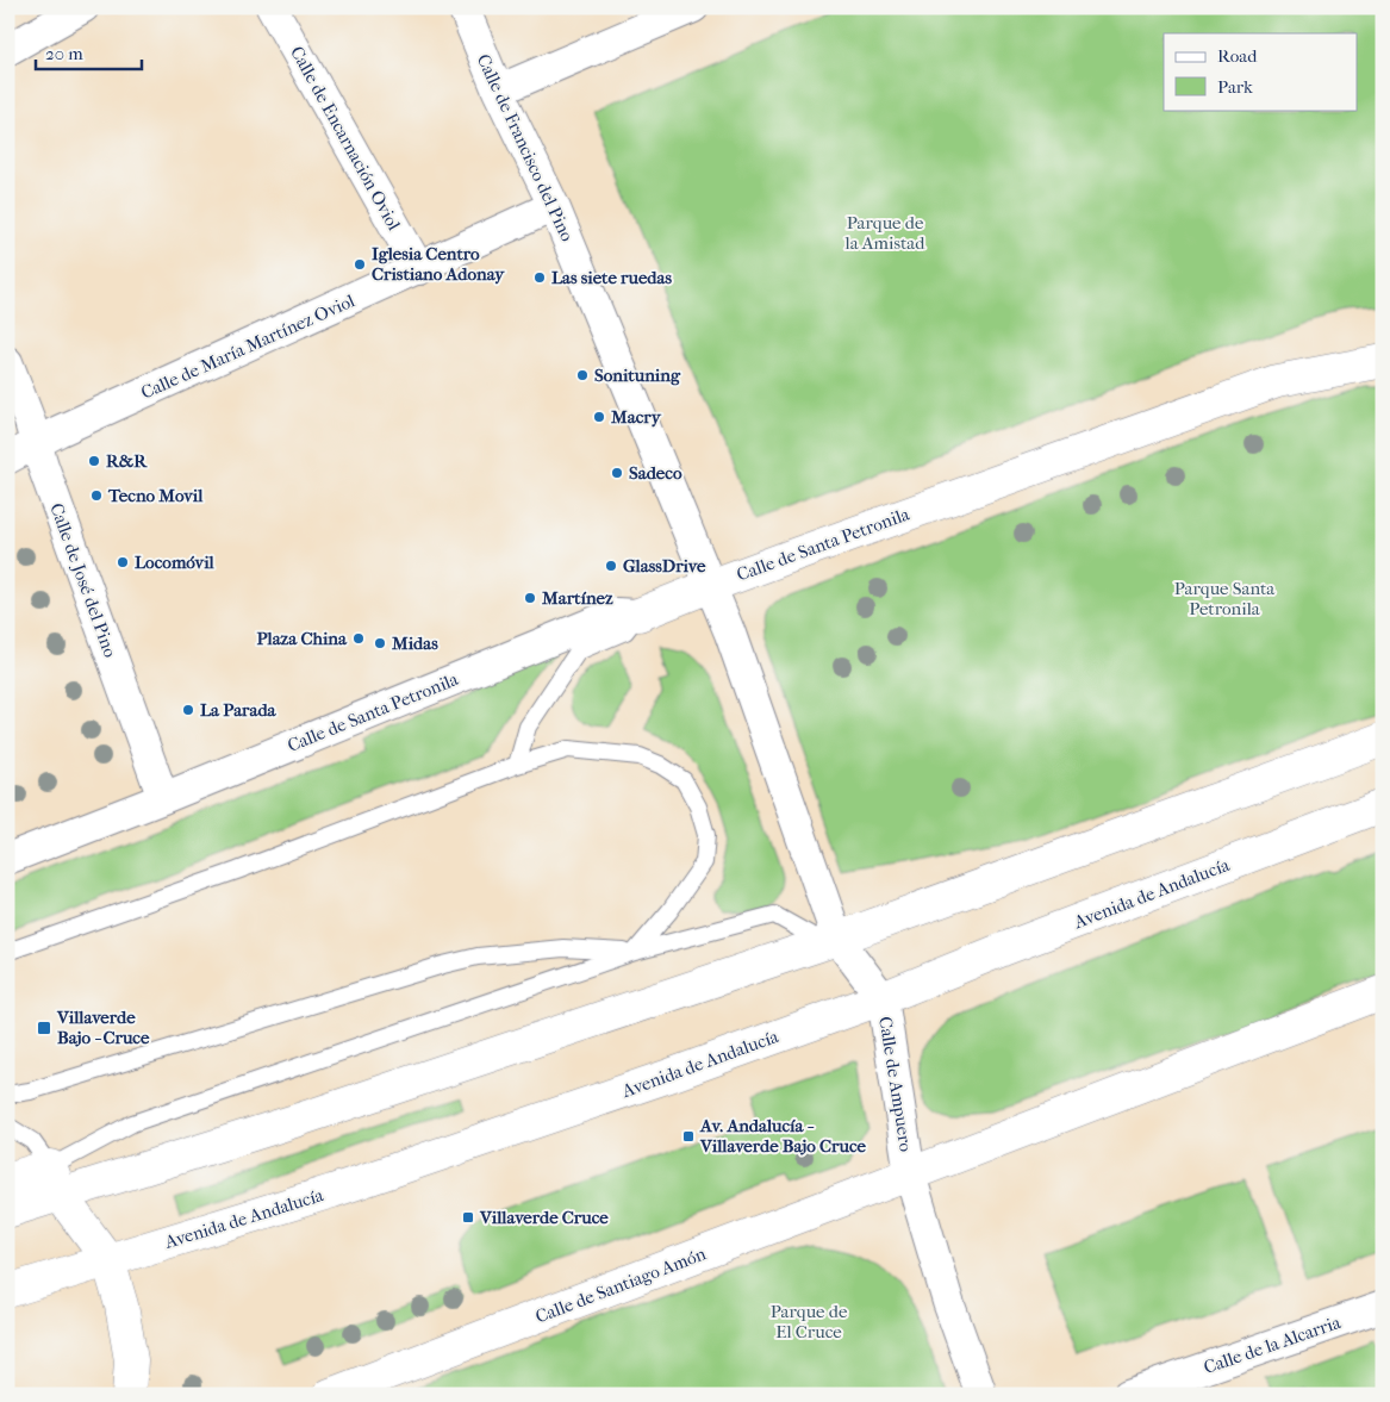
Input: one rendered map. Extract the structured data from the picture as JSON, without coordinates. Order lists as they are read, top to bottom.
{
  "streets": {
    "main road": ["Calle de Santa Petronila", "Avenida de Andalucía", "Calle de Santiago Amón"],
    "street": [
      "Calle de Encarnación Oviol",
      "Calle de Francisco del Pino",
      "Calle de María Martínez Oviol",
      "Calle de José del Pino",
      "Calle de Ampuero",
      "Calle de la Alcarria"
    ]
  },
  "crossings": [
    ["Calle de Encarnación Oviol", "Calle de María Martínez Oviol"],
    ["Calle de Francisco del Pino", "Calle de María Martínez Oviol"],
    ["Calle de Francisco del Pino", "Calle de Santa Petronila"],
    ["Calle de Francisco del Pino", "Calle de Ampuero"],
    ["Calle de María Martínez Oviol", "Calle de José del Pino"],
    ["Calle de Santa Petronila", "Calle de José del Pino"],
    ["Calle de Santa Petronila", "Calle de Ampuero"],
    ["Avenida de Andalucía", "Calle de Ampuero"],
    ["Calle de Ampuero", "Calle de Santiago Amón"]
  ],
  "parks": ["Parque de la Amistad", "Parque Santa Petronila", "Parque de El Cruce"],
  "places": {
    "other": [
      "Iglesia Centro Cristiano Adonay",
      "Las siete ruedas",
      "Sonituning",
      "Macry",
      "R&R",
      "Sadeco",
      "Tecno Movil",
      "Locomóvil",
      "GlassDrive",
      "Martínez",
      "Plaza China",
      "Midas",
      "La Parada"
    ],
    "transit": ["Villaverde Bajo - Cruce", "Av. Andalucía - Villaverde Bajo Cruce", "Villaverde Cruce"]
  },
  "legend": ["Road", "Park"],
  "scale_bar": "20 m"
}
